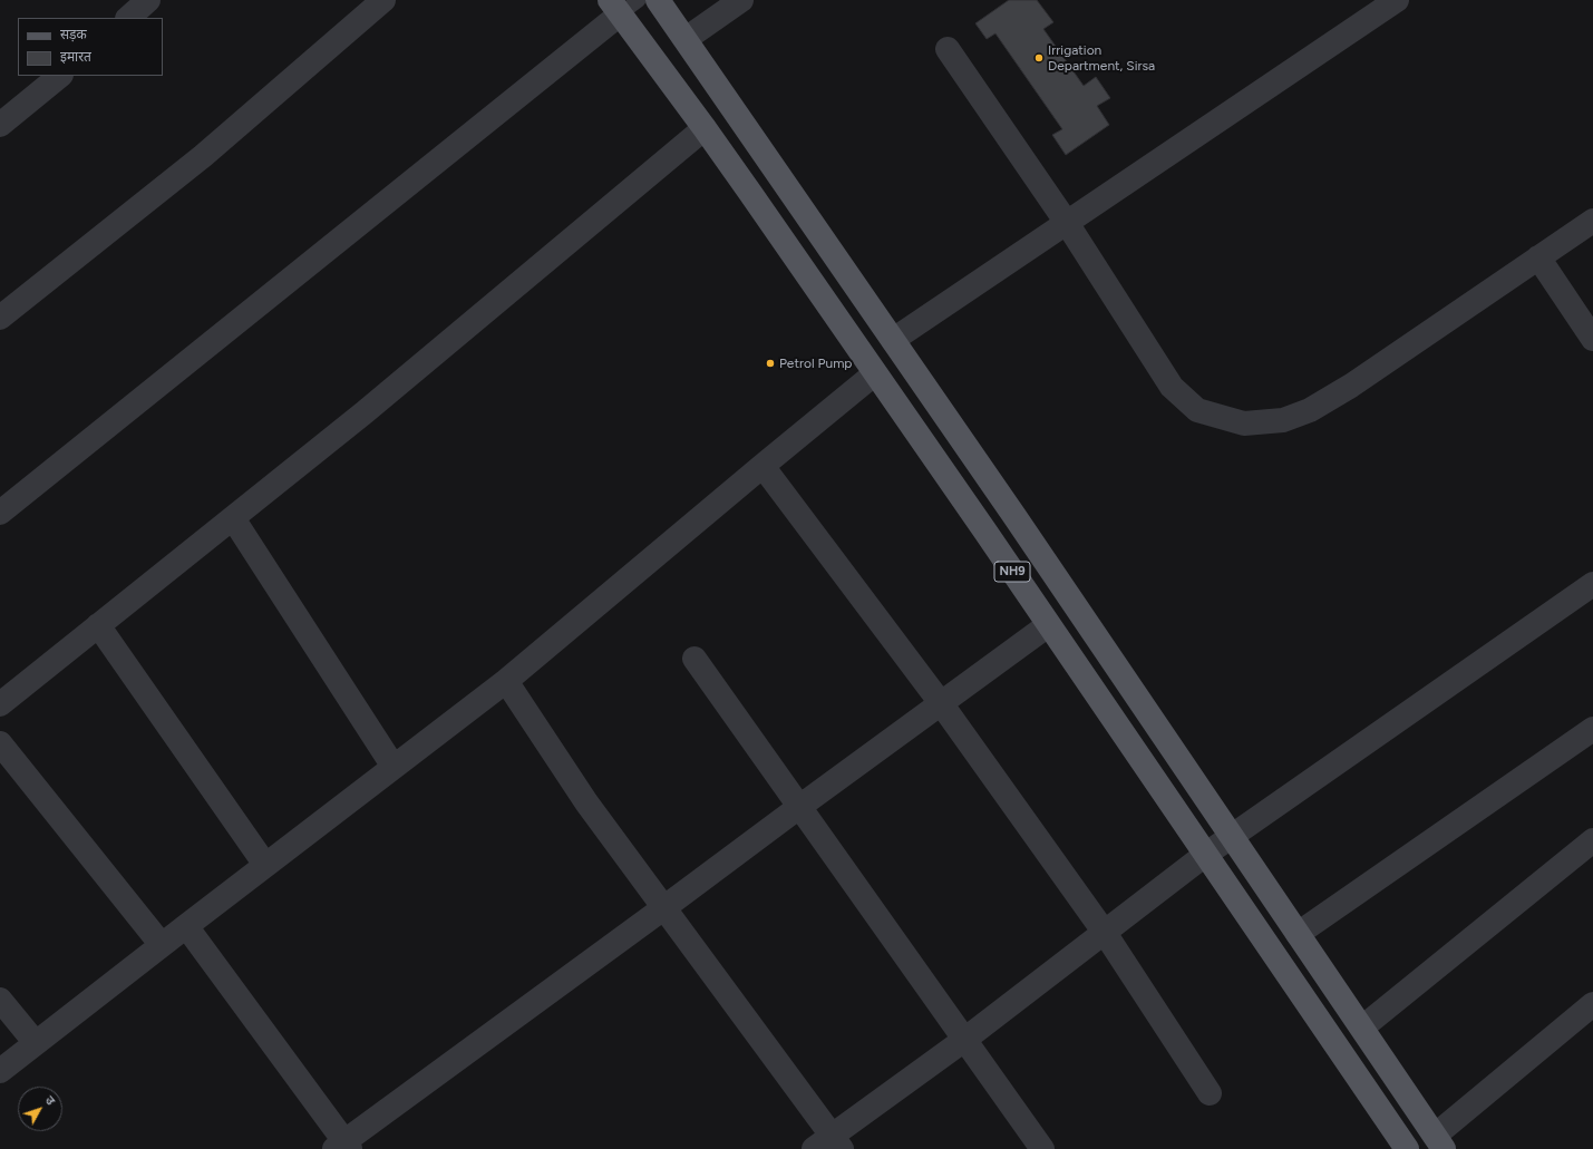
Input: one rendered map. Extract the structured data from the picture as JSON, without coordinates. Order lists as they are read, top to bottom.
{
  "streets": {
    "main road": ["NH9"]
  },
  "places": ["Irrigation Department, Sirsa", "Petrol Pump"],
  "legend": ["सड़क", "इमारत"],
  "north": "top right"
}
